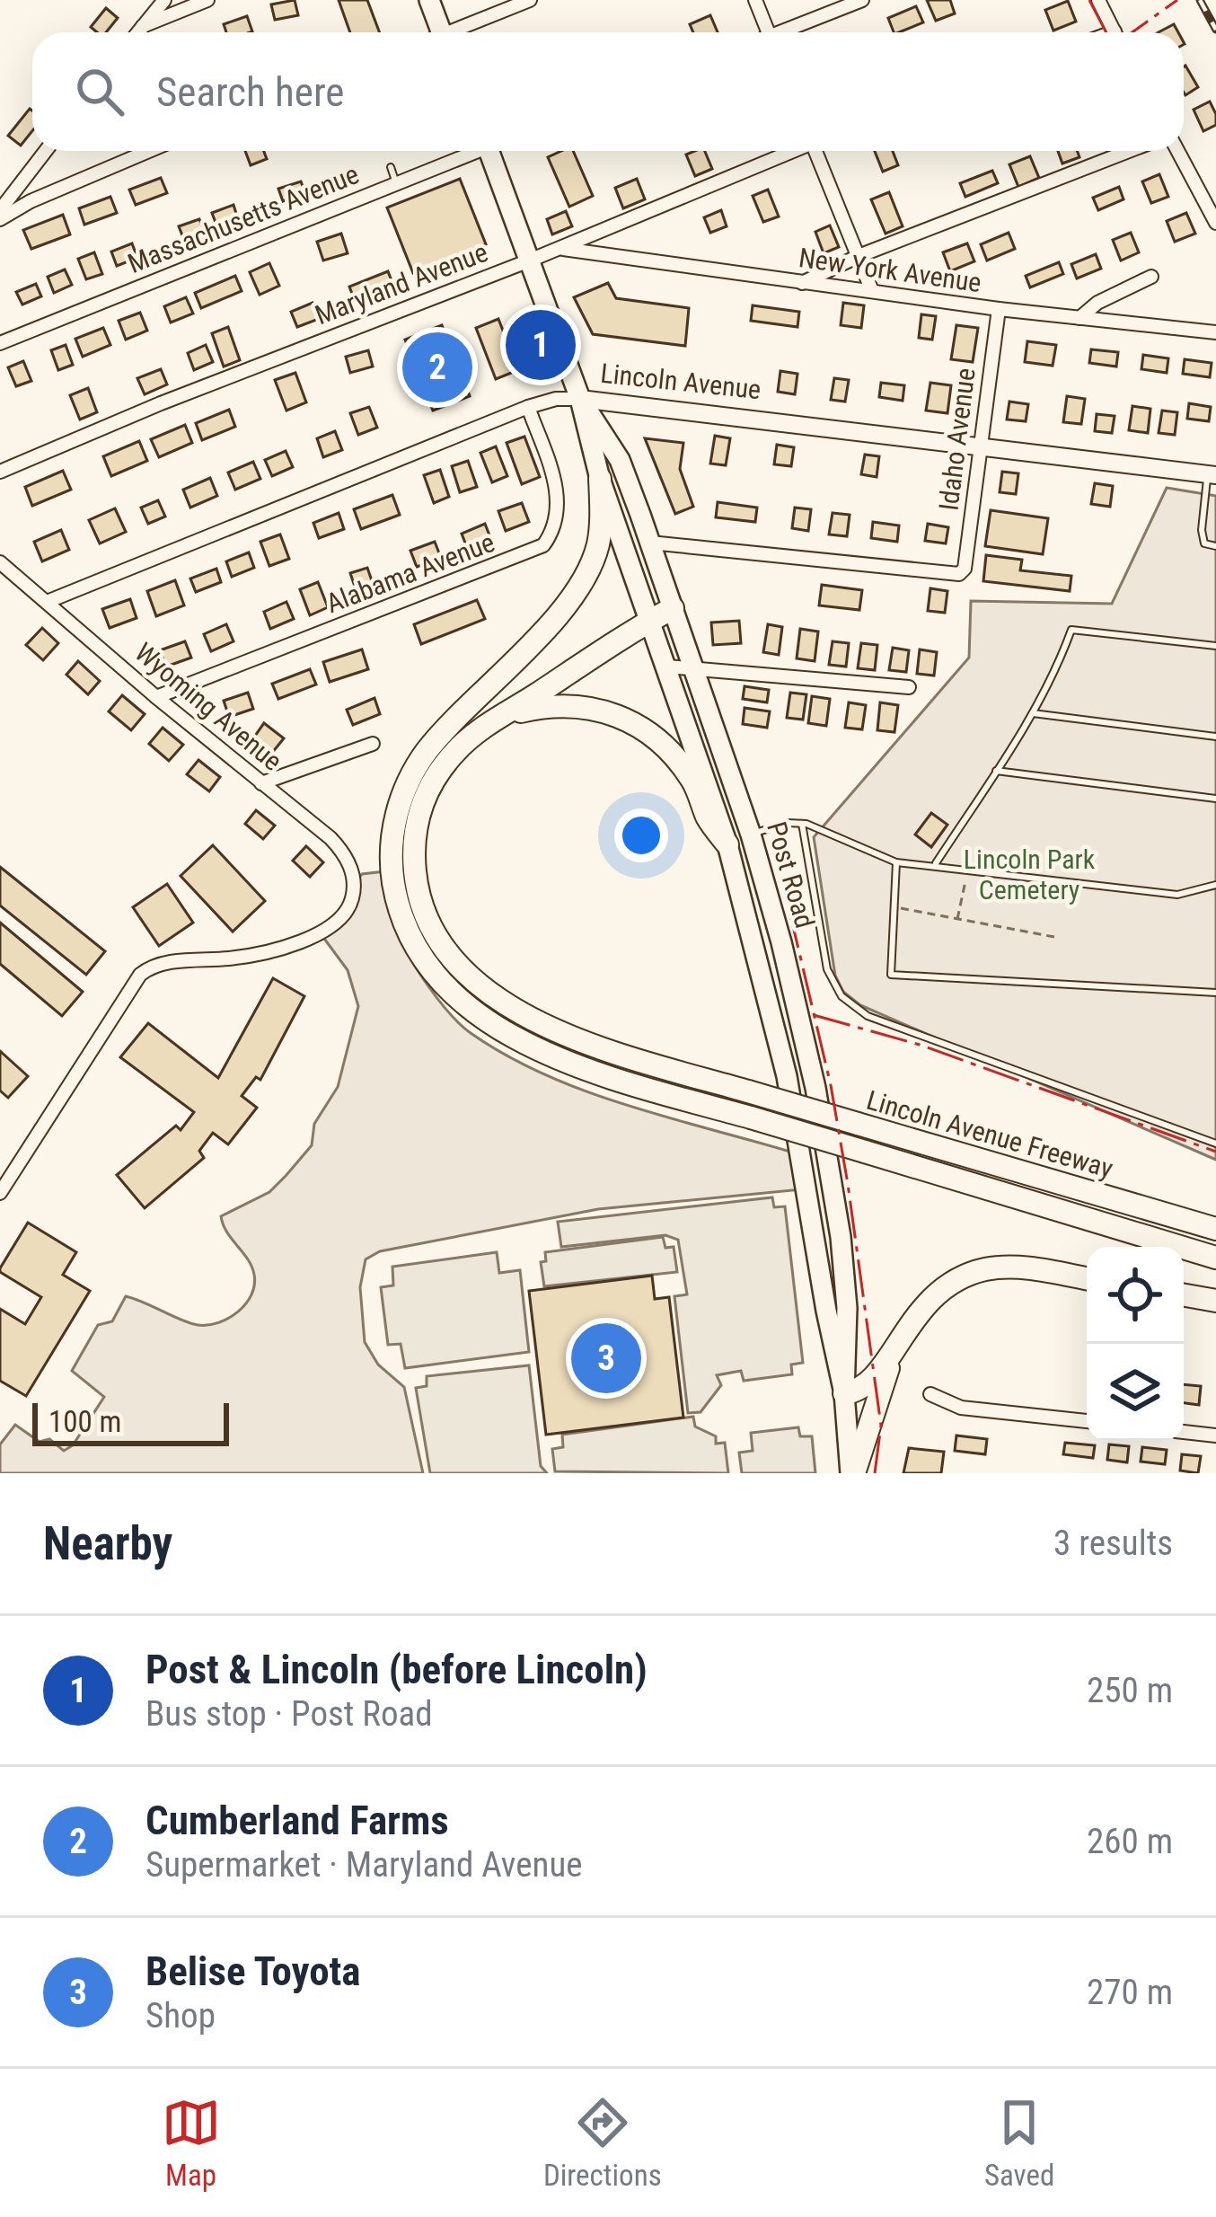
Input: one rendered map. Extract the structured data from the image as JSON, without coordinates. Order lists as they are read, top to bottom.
{
  "streets": {
    "highway": ["Lincoln Avenue Freeway"],
    "main road": ["Post Road"],
    "street": [
      "Massachusetts Avenue",
      "New York Avenue",
      "Maryland Avenue",
      "Lincoln Avenue",
      "Idaho Avenue",
      "Alabama Avenue",
      "Wyoming Avenue"
    ]
  },
  "crossings": [
    ["New York Avenue", "Maryland Avenue"],
    ["New York Avenue", "Idaho Avenue"],
    ["Maryland Avenue", "Post Road"],
    ["Lincoln Avenue", "Idaho Avenue"],
    ["Lincoln Avenue", "Alabama Avenue"],
    ["Lincoln Avenue", "Wyoming Avenue"],
    ["Lincoln Avenue", "Post Road"],
    ["Idaho Avenue", "Post Road"],
    ["Alabama Avenue", "Wyoming Avenue"],
    ["Post Road", "Lincoln Avenue Freeway"]
  ],
  "parks": ["Lincoln Park Cemetery"],
  "scale_bar": "100 m",
  "page": {
    "search": "Search here",
    "pins": ["1", "2", "3"],
    "scale": "100 m",
    "heading": ["Nearby", "3 results"],
    "list": [
      {
        "mark": "1",
        "name": "Post & Lincoln (before Lincoln)",
        "note": "Bus stop · Post Road",
        "value": "250 m"
      },
      {
        "mark": "2",
        "name": "Cumberland Farms",
        "note": "Supermarket · Maryland Avenue",
        "value": "260 m"
      },
      {
        "mark": "3",
        "name": "Belise Toyota",
        "note": "Shop",
        "value": "270 m"
      }
    ],
    "nav": ["Map", "Directions", "Saved"]
  }
}
